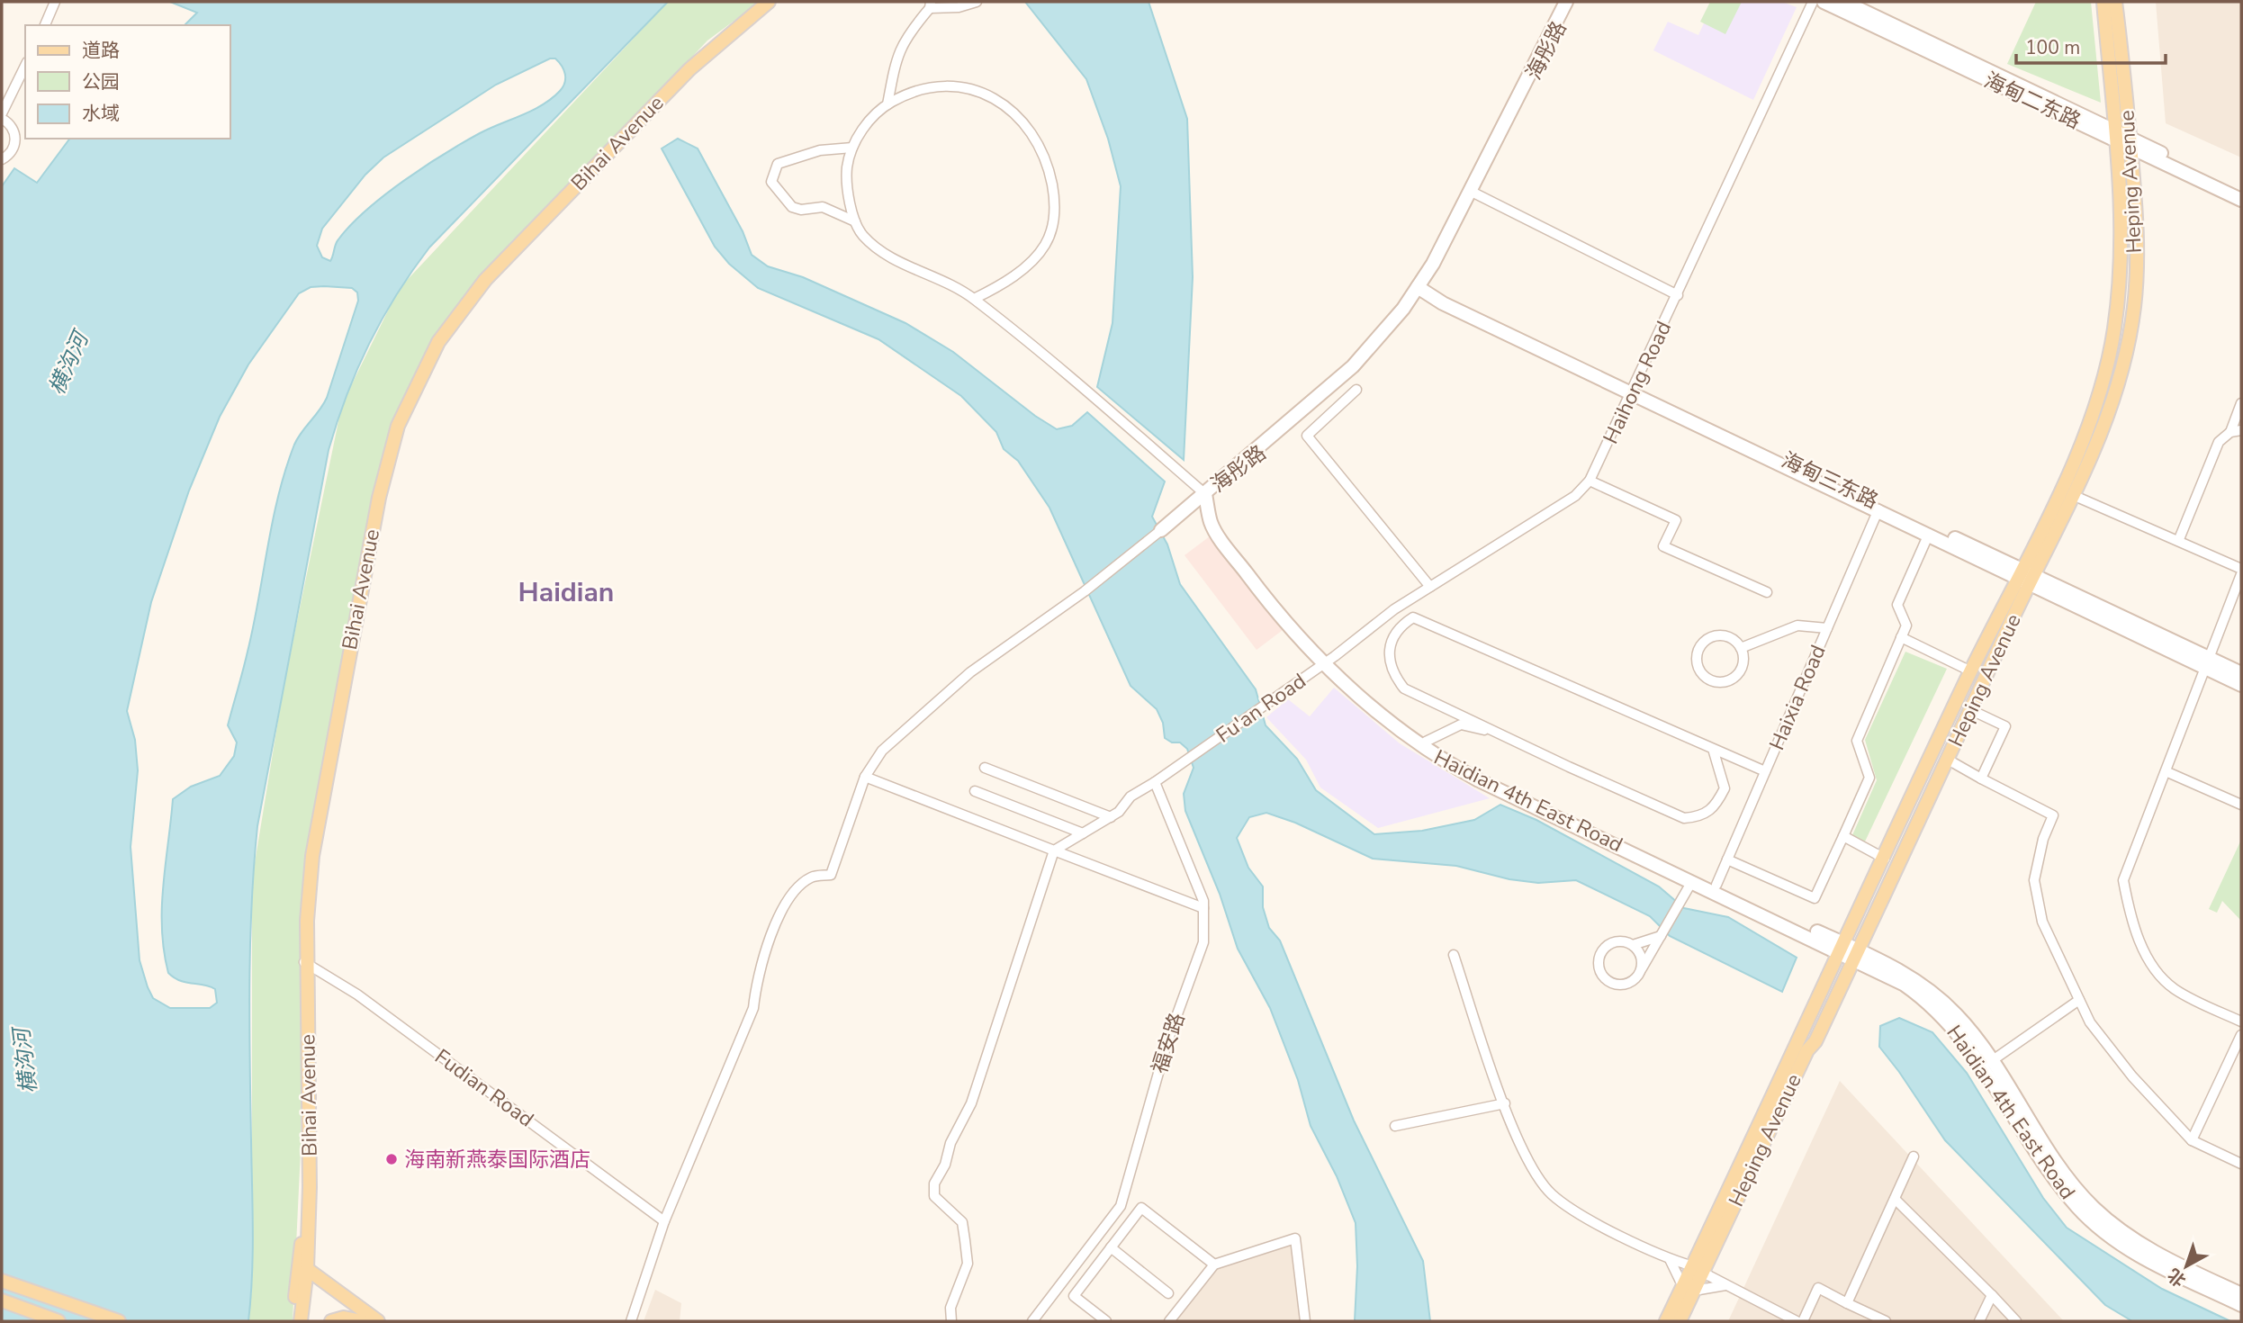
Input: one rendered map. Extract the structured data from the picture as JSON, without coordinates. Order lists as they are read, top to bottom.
{
  "streets": {
    "main road": [
      "海彤路",
      "海甸二东路",
      "Bihai Avenue",
      "Heping Avenue",
      "海甸三东路",
      "Haidian 4th East Road"
    ],
    "street": [
      "Haihong Road",
      "Haixia Road",
      "Fu'an Road",
      "福安路",
      "Fudian Road"
    ]
  },
  "crossings": [
    ["海彤路", "Haidian 4th East Road"],
    ["海甸二东路", "Heping Avenue"],
    ["Bihai Avenue", "Fudian Road"],
    ["Heping Avenue", "海甸三东路"],
    ["Heping Avenue", "Haidian 4th East Road"],
    ["Haihong Road", "海甸三东路"],
    ["Haihong Road", "Fu'an Road"],
    ["Haihong Road", "Haidian 4th East Road"],
    ["Haixia Road", "Haidian 4th East Road"],
    ["Fu'an Road", "Haidian 4th East Road"],
    ["Fu'an Road", "福安路"]
  ],
  "districts": ["Haidian"],
  "water": ["横沟河"],
  "places": ["海南新燕泰国际酒店"],
  "legend": ["道路", "公园", "水域"],
  "scale_bar": "100 m",
  "north": "bottom left"
}
